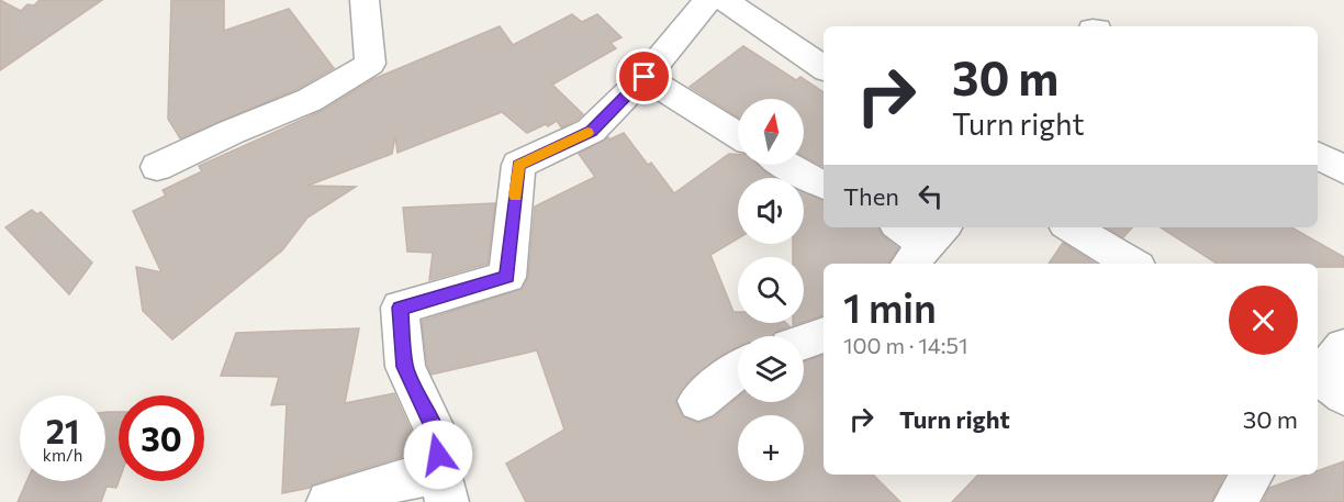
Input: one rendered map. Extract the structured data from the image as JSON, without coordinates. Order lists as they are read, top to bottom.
{
  "north": "top",
  "page": {
    "turn": ["30 m", "Turn right"],
    "map_buttons": "+",
    "then": "Then",
    "heading": ["1 min", "100 m · 14:51"],
    "list": [
      {
        "name": "Turn right",
        "value": "30 m"
      }
    ],
    "speed": "21 km/h",
    "limit": "30"
  }
}
